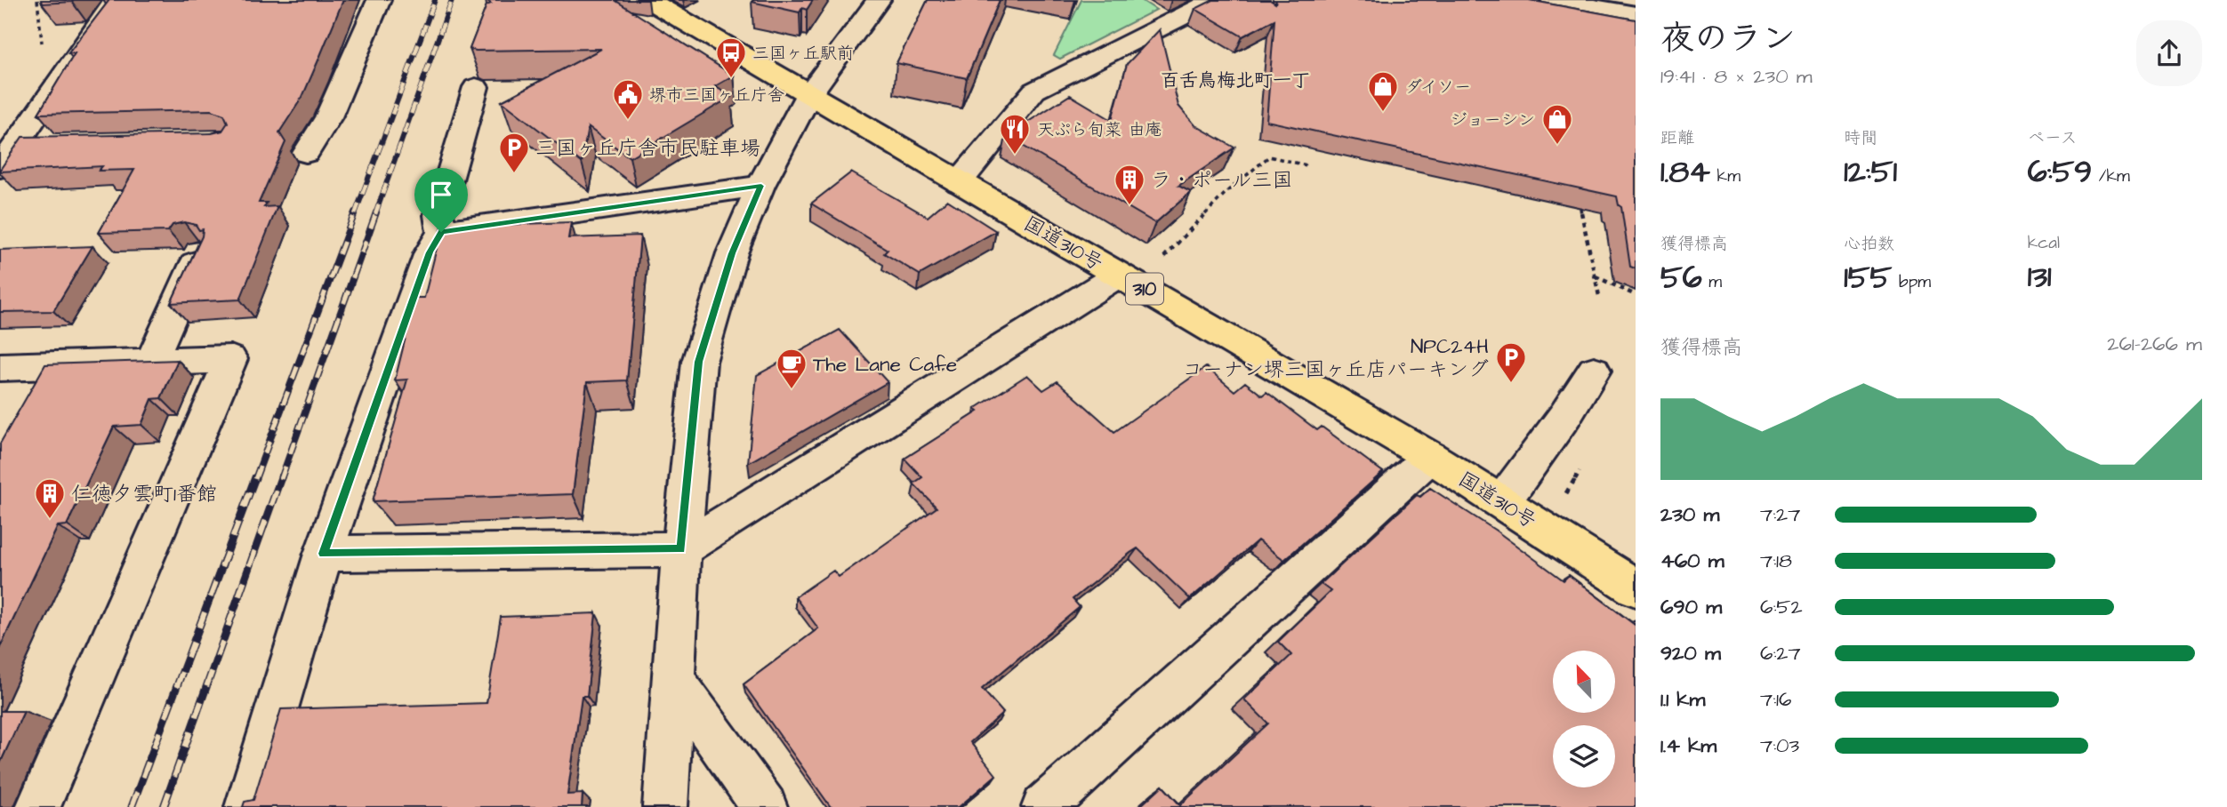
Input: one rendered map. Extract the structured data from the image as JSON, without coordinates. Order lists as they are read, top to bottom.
{
  "streets": {
    "highway": ["国道310号", "310"]
  },
  "districts": ["百舌鳥梅北町一丁"],
  "places": {
    "bus stop": ["三国ヶ丘駅前"],
    "shop": ["ダイソー", "ジョーシン"],
    "public building": ["堺市三国ヶ丘庁舎"],
    "restaurant": ["天ぷら旬菜 由庵"],
    "parking": ["三国ヶ丘庁舎市民駐車場", "NPC24H コーナン堺三国ヶ丘店パーキング"],
    "building": ["ラ・ポール三国", "仁徳夕雲町1番館"],
    "cafe": ["The Lane Cafe"]
  },
  "north": "top left",
  "page": {
    "heading": ["夜のラン", "19:41 · 8 × 230 m"],
    "stats": [
      ["距離", "1.84 km"],
      ["時間", "12:51"],
      ["ペース", "6:59 /km"],
      ["獲得標高", "56 m"],
      ["心拍数", "155 bpm"],
      ["kcal", "131"]
    ],
    "chart": ["獲得標高", "261–266 m"],
    "list": [
      {
        "name": "230 m",
        "note": "7:27"
      },
      {
        "name": "460 m",
        "note": "7:18"
      },
      {
        "name": "690 m",
        "note": "6:52"
      },
      {
        "name": "920 m",
        "note": "6:27"
      },
      {
        "name": "1.1 km",
        "note": "7:16"
      },
      {
        "name": "1.4 km",
        "note": "7:03"
      }
    ]
  }
}
